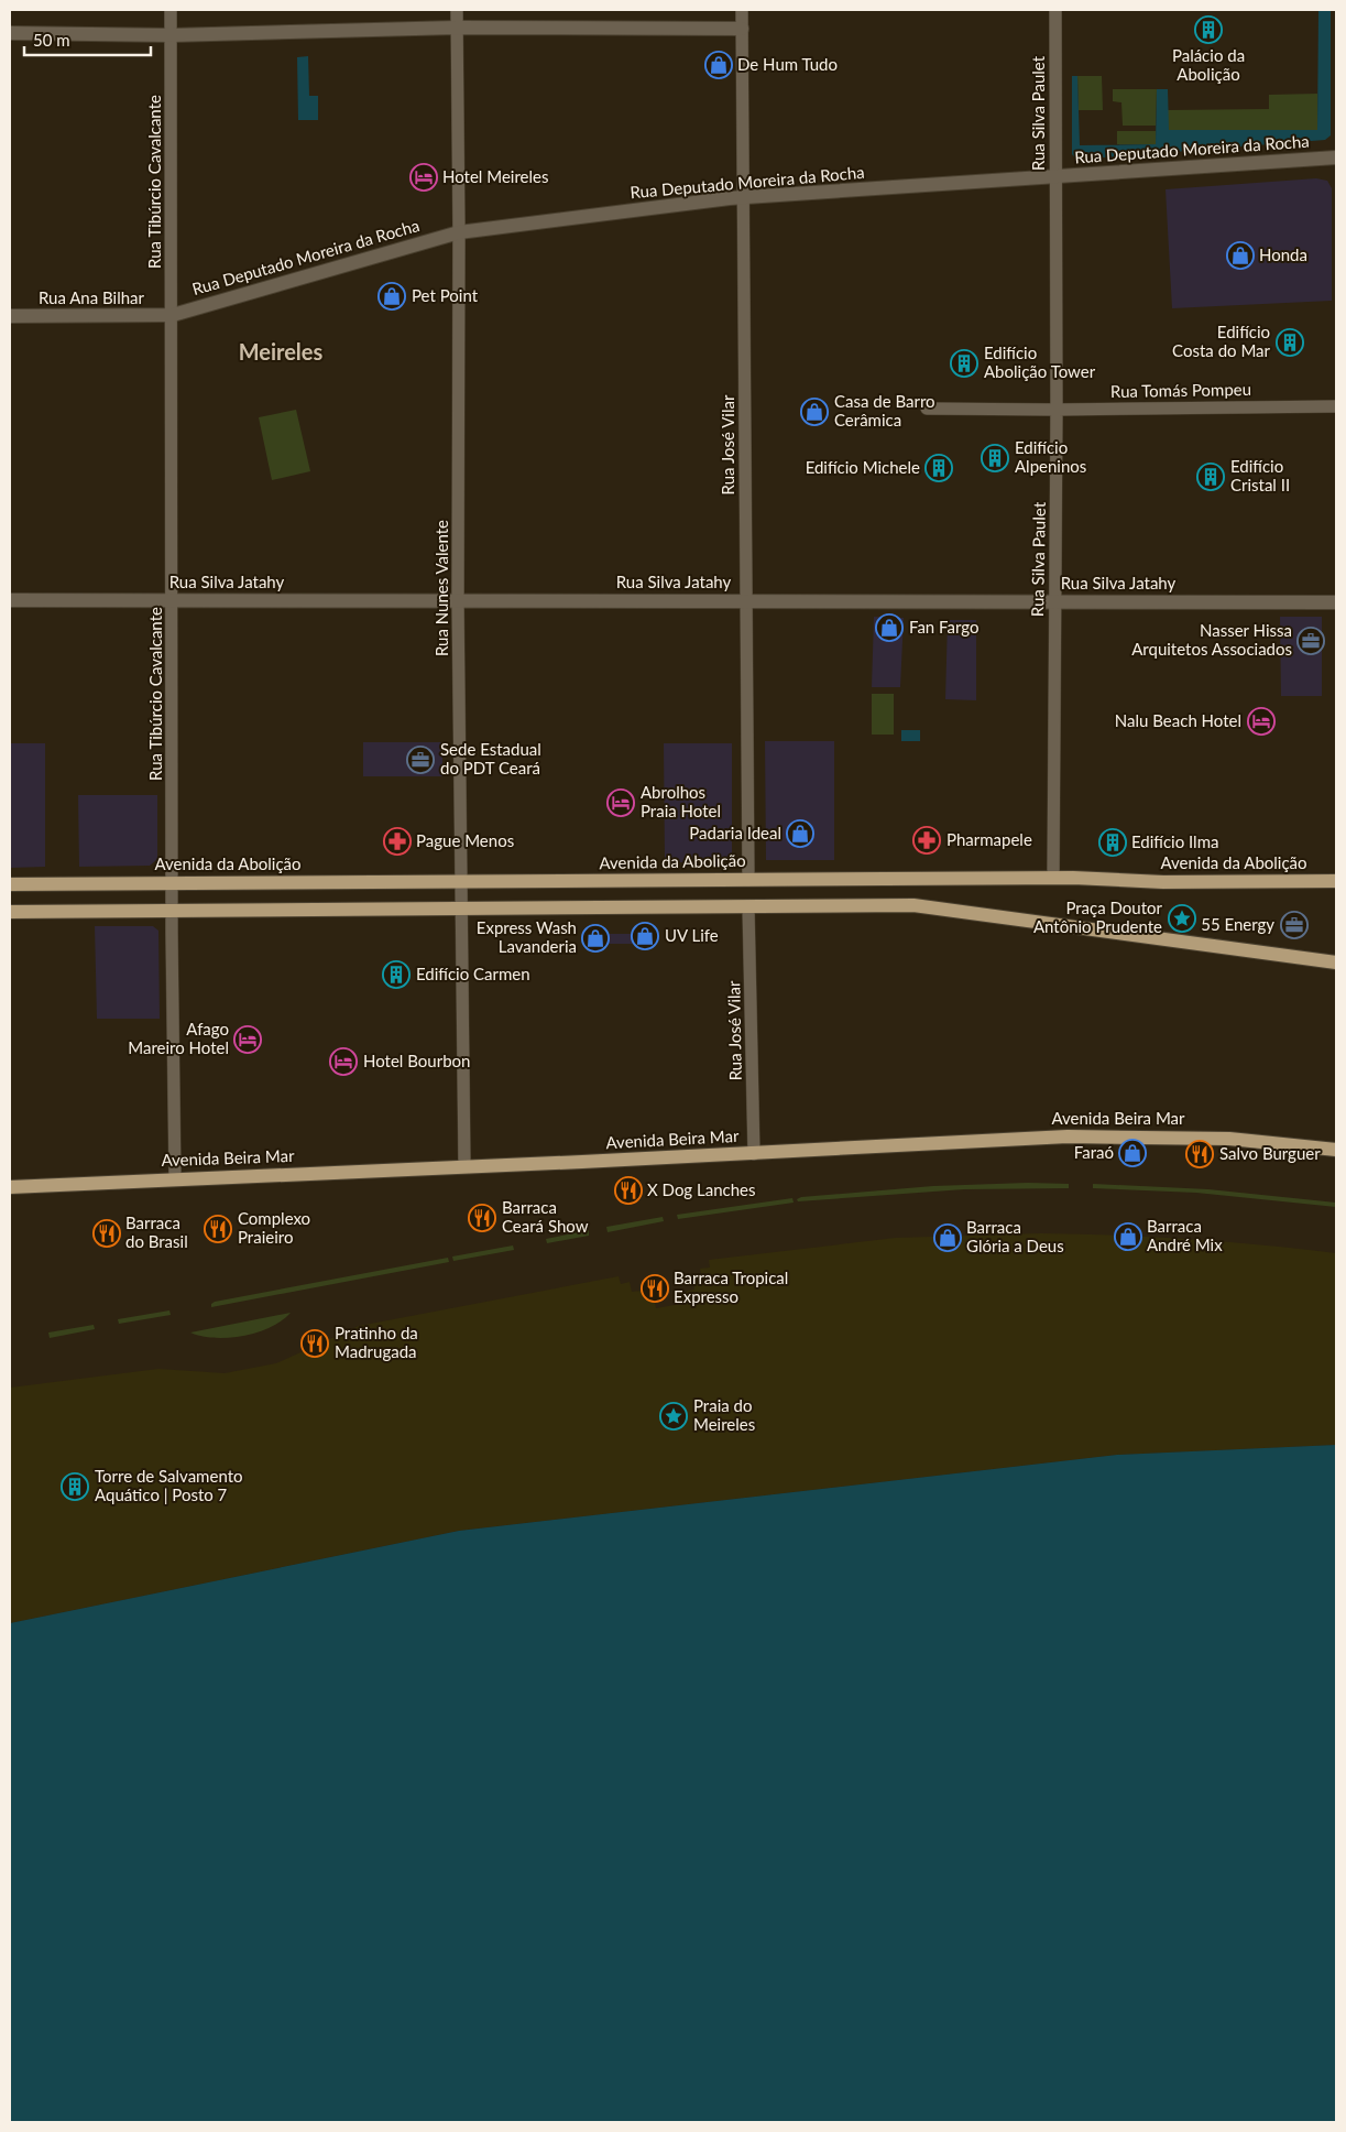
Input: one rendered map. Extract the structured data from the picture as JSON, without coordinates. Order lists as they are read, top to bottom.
{
  "streets": {
    "main road": ["Avenida da Abolição", "Avenida Beira Mar"],
    "street": [
      "Rua Silva Paulet",
      "Rua Deputado Moreira da Rocha",
      "Rua Tibúrcio Cavalcante",
      "Rua Ana Bilhar",
      "Rua Tomás Pompeu",
      "Rua José Vilar",
      "Rua Silva Jatahy",
      "Rua Nunes Valente"
    ]
  },
  "crossings": [
    ["Rua Silva Paulet", "Rua Deputado Moreira da Rocha"],
    ["Rua Silva Paulet", "Rua Tomás Pompeu"],
    ["Rua Silva Paulet", "Rua Silva Jatahy"],
    ["Rua Silva Paulet", "Avenida da Abolição"],
    ["Rua Deputado Moreira da Rocha", "Rua Tibúrcio Cavalcante"],
    ["Rua Deputado Moreira da Rocha", "Rua Ana Bilhar"],
    ["Rua Deputado Moreira da Rocha", "Rua José Vilar"],
    ["Rua Deputado Moreira da Rocha", "Rua Nunes Valente"],
    ["Rua Tibúrcio Cavalcante", "Rua Ana Bilhar"],
    ["Rua Tibúrcio Cavalcante", "Rua Silva Jatahy"],
    ["Rua Tibúrcio Cavalcante", "Avenida da Abolição"],
    ["Rua Tibúrcio Cavalcante", "Avenida Beira Mar"],
    ["Rua José Vilar", "Rua Silva Jatahy"],
    ["Rua José Vilar", "Avenida da Abolição"],
    ["Rua José Vilar", "Avenida Beira Mar"],
    ["Rua Silva Jatahy", "Rua Nunes Valente"],
    ["Rua Nunes Valente", "Avenida da Abolição"],
    ["Rua Nunes Valente", "Avenida Beira Mar"]
  ],
  "districts": ["Meireles"],
  "places": {
    "building": [
      "Palácio da Abolição",
      "Edifício Costa do Mar",
      "Edifício Abolição Tower",
      "Edifício Alpeninos",
      "Edifício Michele",
      "Edifício Cristal II",
      "Edifício Ilma",
      "Edifício Carmen",
      "Torre de Salvamento Aquático | Posto 7"
    ],
    "shop": [
      "De Hum Tudo",
      "Honda",
      "Pet Point",
      "Casa de Barro Cerâmica",
      "Fan Fargo",
      "Padaria Ideal",
      "UV Life",
      "Express Wash Lavanderia",
      "Faraó",
      "Barraca André Mix",
      "Barraca Glória a Deus"
    ],
    "hotel": [
      "Hotel Meireles",
      "Nalu Beach Hotel",
      "Abrolhos Praia Hotel",
      "Afago Mareiro Hotel",
      "Hotel Bourbon"
    ],
    "office": ["Nasser Hissa Arquitetos Associados", "Sede Estadual do PDT Ceará", "55 Energy"],
    "pharmacy": ["Pharmapele", "Pague Menos"],
    "place": ["Praça Doutor Antônio Prudente", "Praia do Meireles"],
    "restaurant": [
      "Salvo Burguer",
      "X Dog Lanches",
      "Barraca Ceará Show",
      "Complexo Praieiro",
      "Barraca do Brasil",
      "Barraca Tropical Expresso",
      "Pratinho da Madrugada"
    ]
  },
  "scale_bar": "50 m"
}
